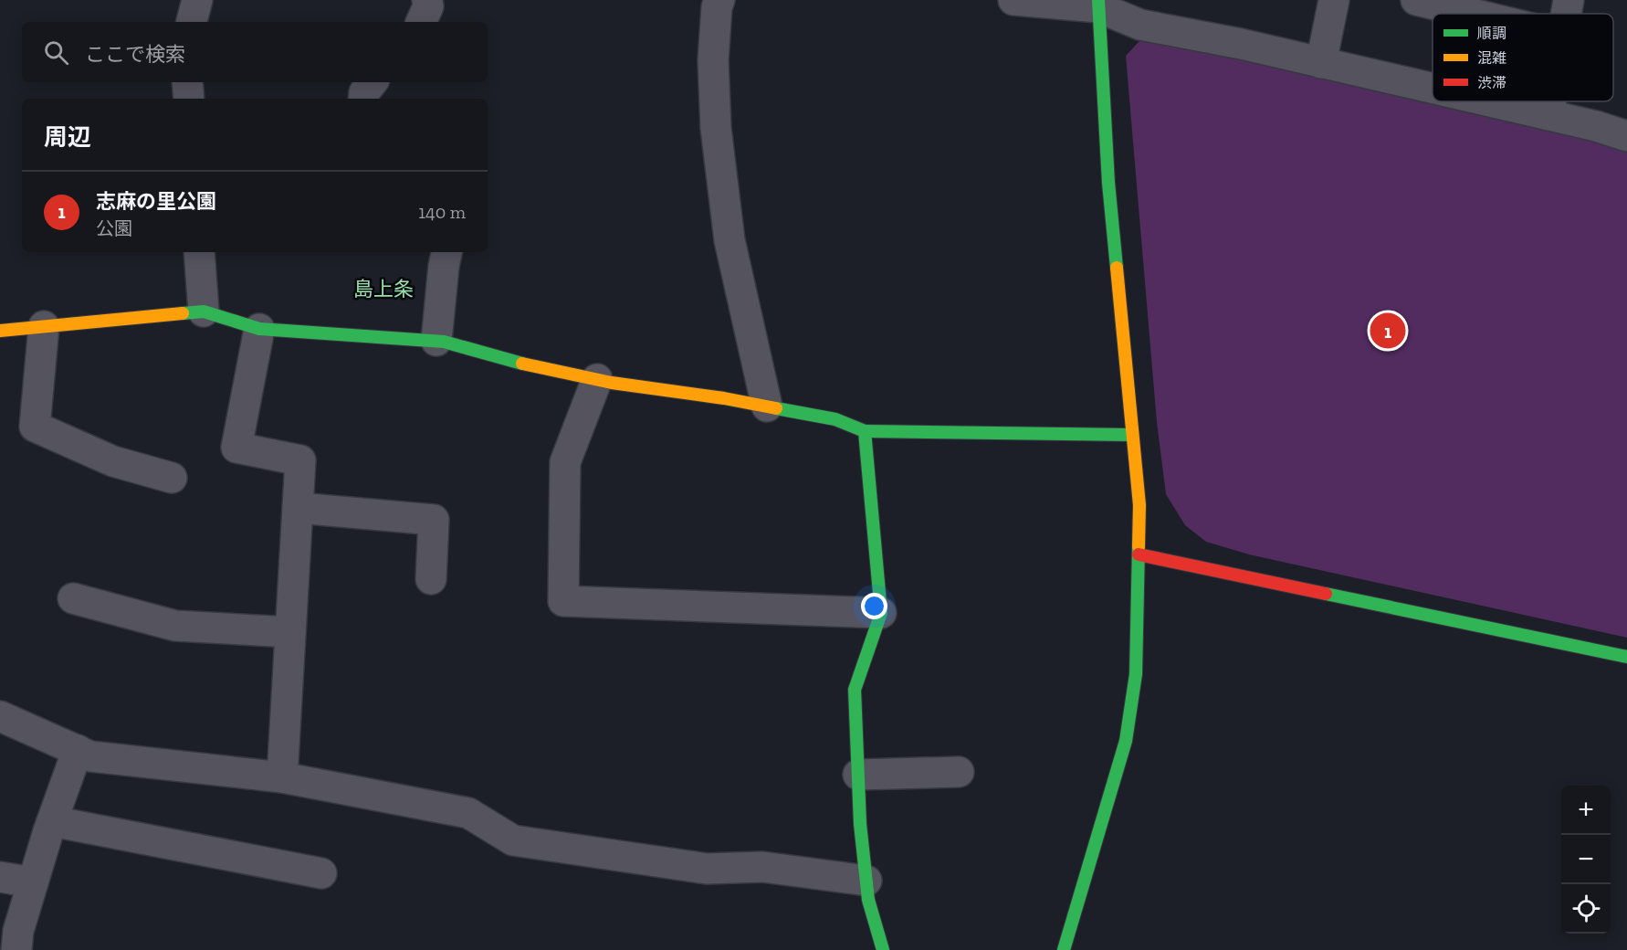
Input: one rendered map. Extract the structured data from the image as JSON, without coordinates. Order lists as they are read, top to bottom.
{
  "districts": ["島上条"],
  "legend": ["順調", "混雑", "渋滞"],
  "page": {
    "search": "ここで検索",
    "heading": "周辺",
    "list": [
      {
        "mark": "1",
        "name": "志麻の里公園",
        "note": "公園",
        "value": "140 m"
      }
    ],
    "pins": "1",
    "map_buttons": ["+", "−"]
  }
}
